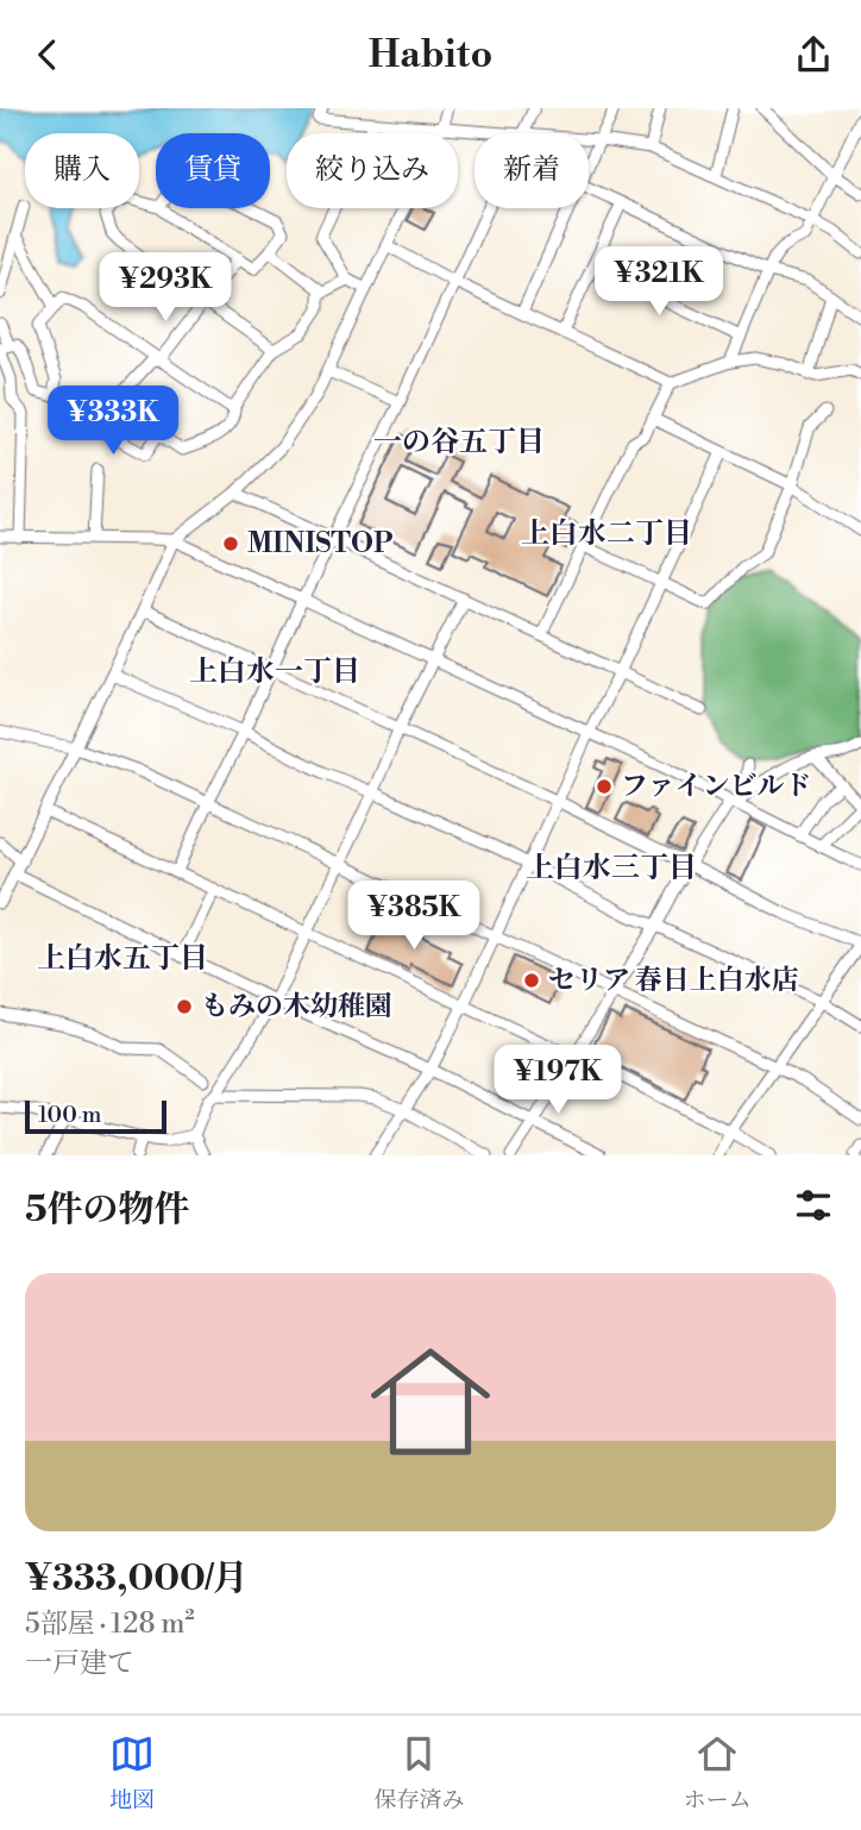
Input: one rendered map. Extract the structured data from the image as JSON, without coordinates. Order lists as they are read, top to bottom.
{
  "districts": [
    "一の谷五丁目",
    "上白水二丁目",
    "上白水一丁目",
    "上白水三丁目",
    "上白水五丁目"
  ],
  "places": [
    "MINISTOP",
    "ファインビルド",
    "セリア 春日上白水店",
    "もみの木幼稚園"
  ],
  "scale_bar": "100 m",
  "page": {
    "header": "Habito",
    "chip": [
      "購入",
      "賃貸",
      "絞り込み",
      "新着"
    ],
    "price": [
      "¥321K",
      "¥293K",
      "¥333K",
      "¥385K",
      "¥197K"
    ],
    "scale": "100 m",
    "heading": "5件の物件",
    "list": [
      {
        "name": "¥333,000/月",
        "note": "5部屋 · 128 m² · 一戸建て"
      }
    ],
    "tabs": ["地図", "保存済み", "ホーム"]
  }
}
